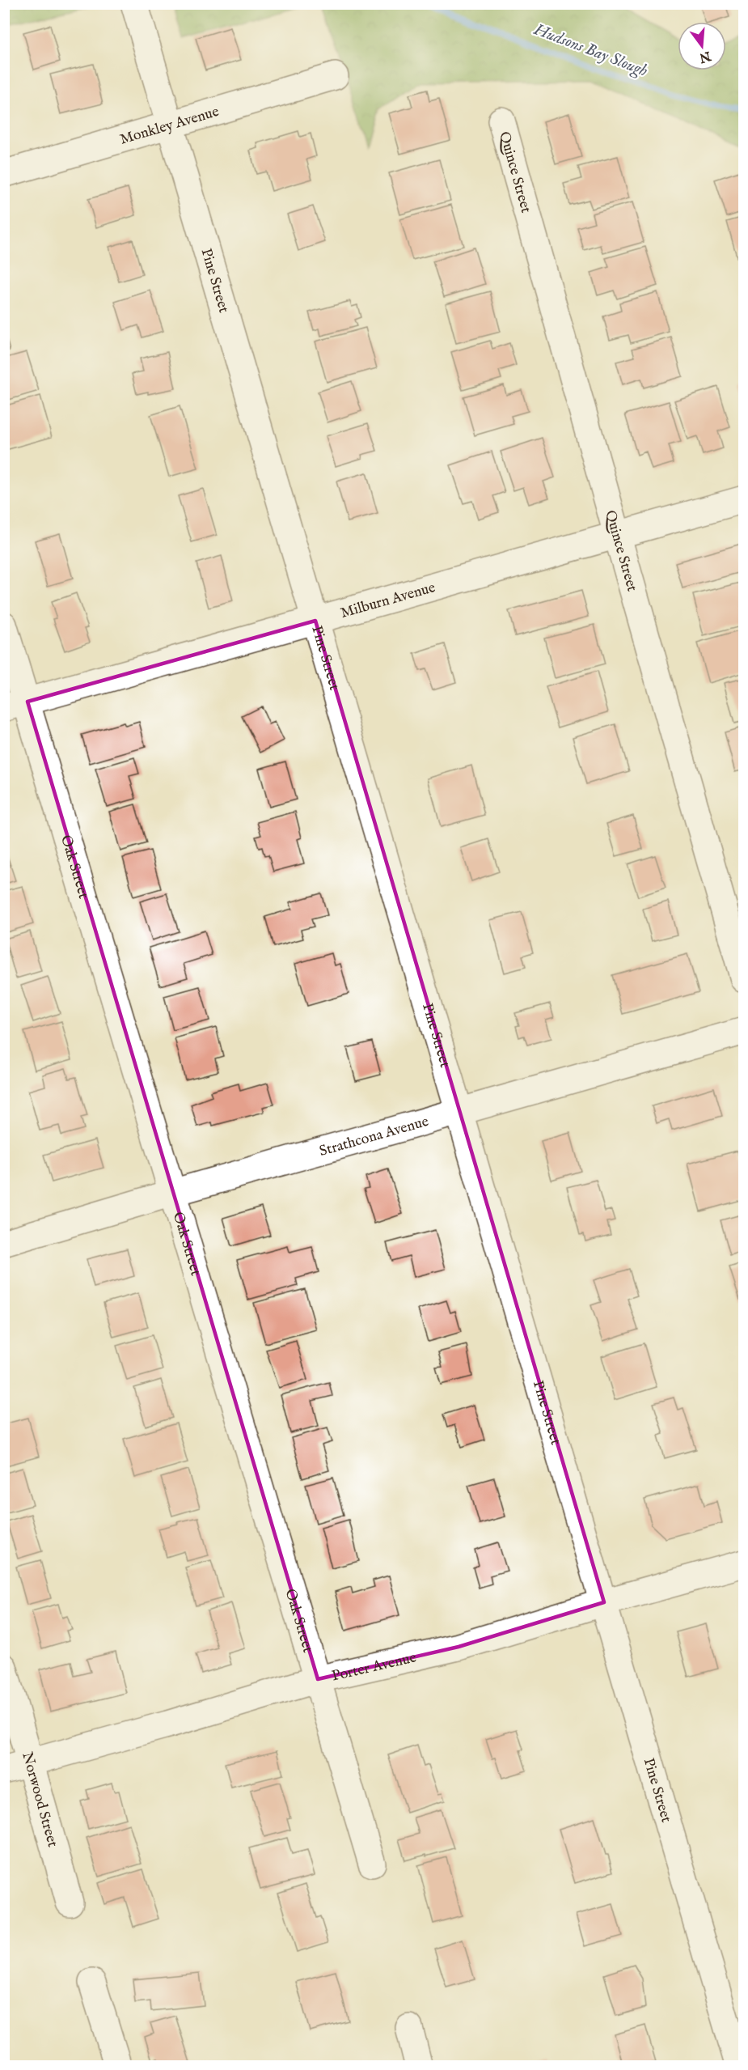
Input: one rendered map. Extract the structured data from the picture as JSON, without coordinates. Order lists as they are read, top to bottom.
{
  "streets": {
    "street": [
      "Monkley Avenue",
      "Quince Street",
      "Pine Street",
      "Milburn Avenue",
      "Oak Street",
      "Strathcona Avenue",
      "Porter Avenue",
      "Norwood Street"
    ]
  },
  "crossings": [
    ["Monkley Avenue", "Pine Street"],
    ["Quince Street", "Milburn Avenue"],
    ["Pine Street", "Milburn Avenue"],
    ["Pine Street", "Strathcona Avenue"],
    ["Pine Street", "Porter Avenue"],
    ["Milburn Avenue", "Oak Street"],
    ["Oak Street", "Strathcona Avenue"],
    ["Oak Street", "Porter Avenue"],
    ["Porter Avenue", "Norwood Street"]
  ],
  "water": ["Hudsons Bay Slough"],
  "north": "bottom"
}
